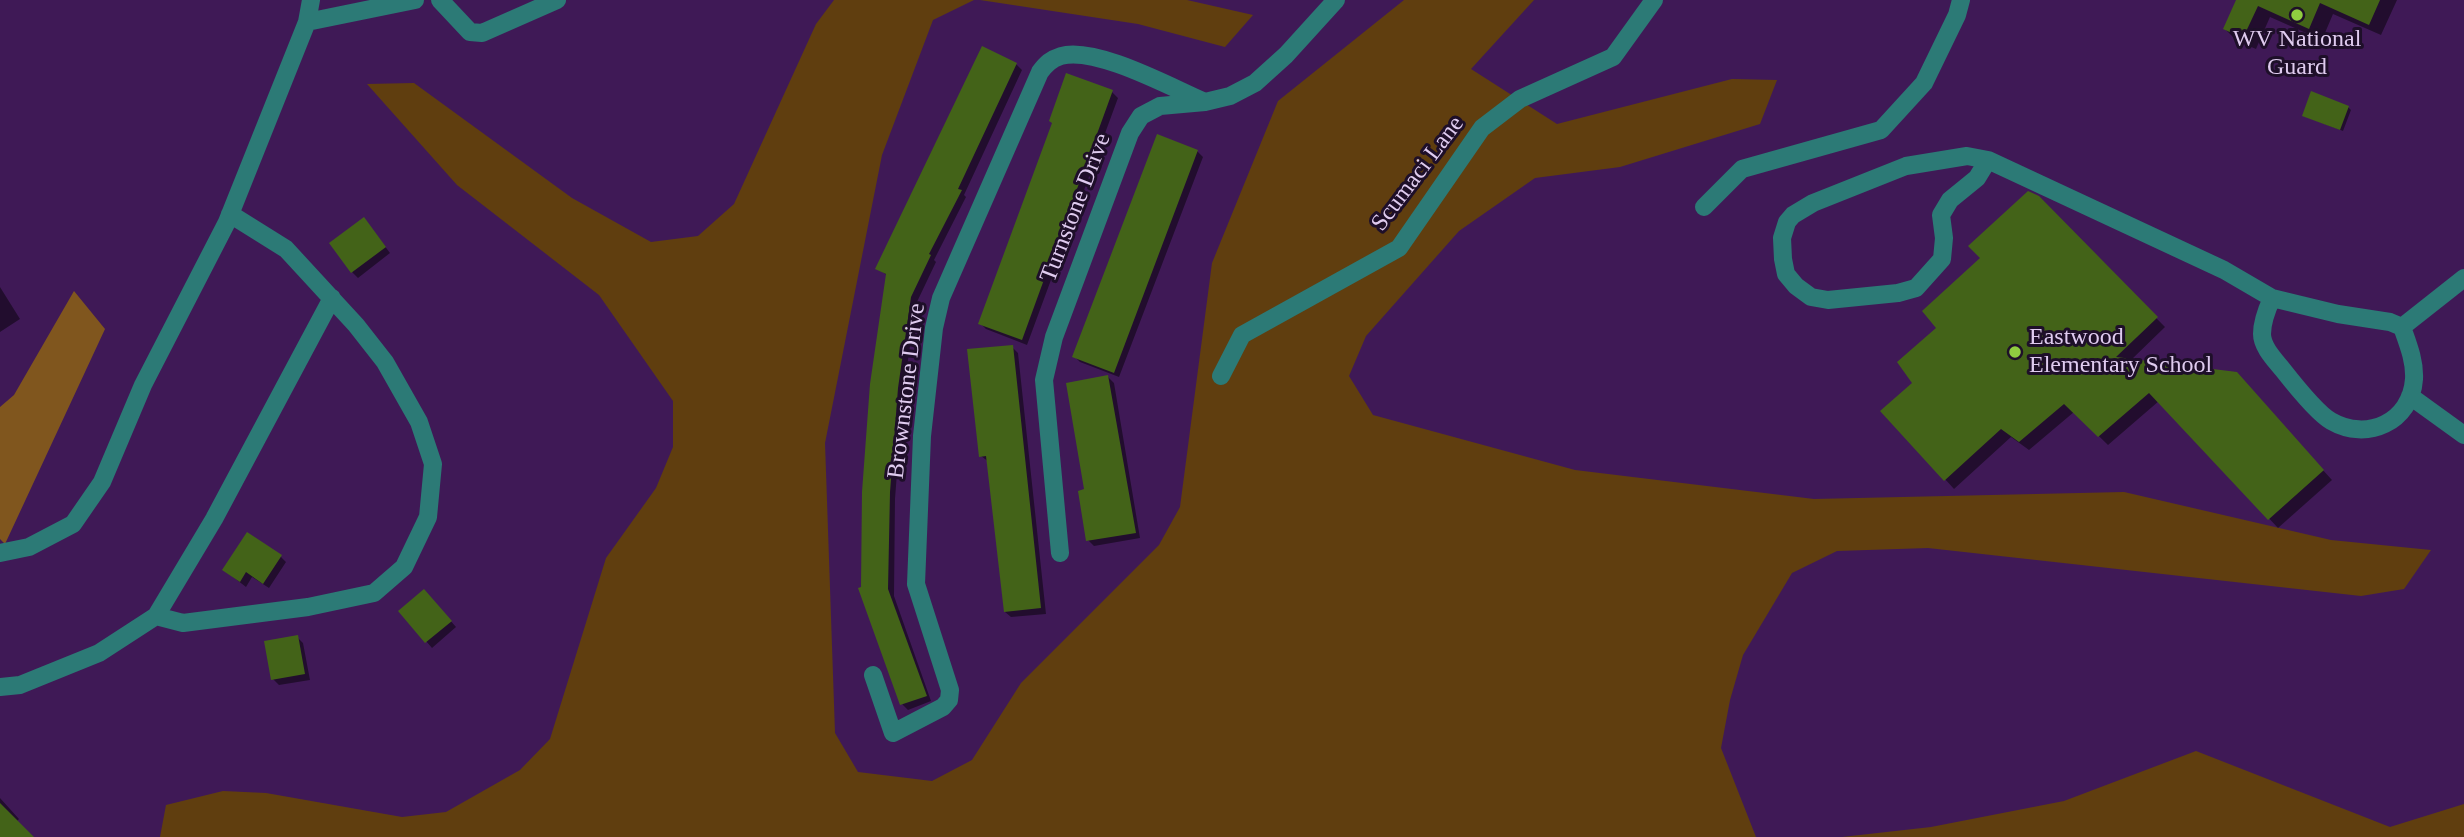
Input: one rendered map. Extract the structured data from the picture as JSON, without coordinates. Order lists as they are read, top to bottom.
{
  "streets": {
    "street": ["Scumaci Lane", "Turnstone Drive", "Brownstone Drive"]
  },
  "crossings": [
    ["Turnstone Drive", "Brownstone Drive"]
  ],
  "places": ["WV National Guard", "Eastwood Elementary School"]
}
